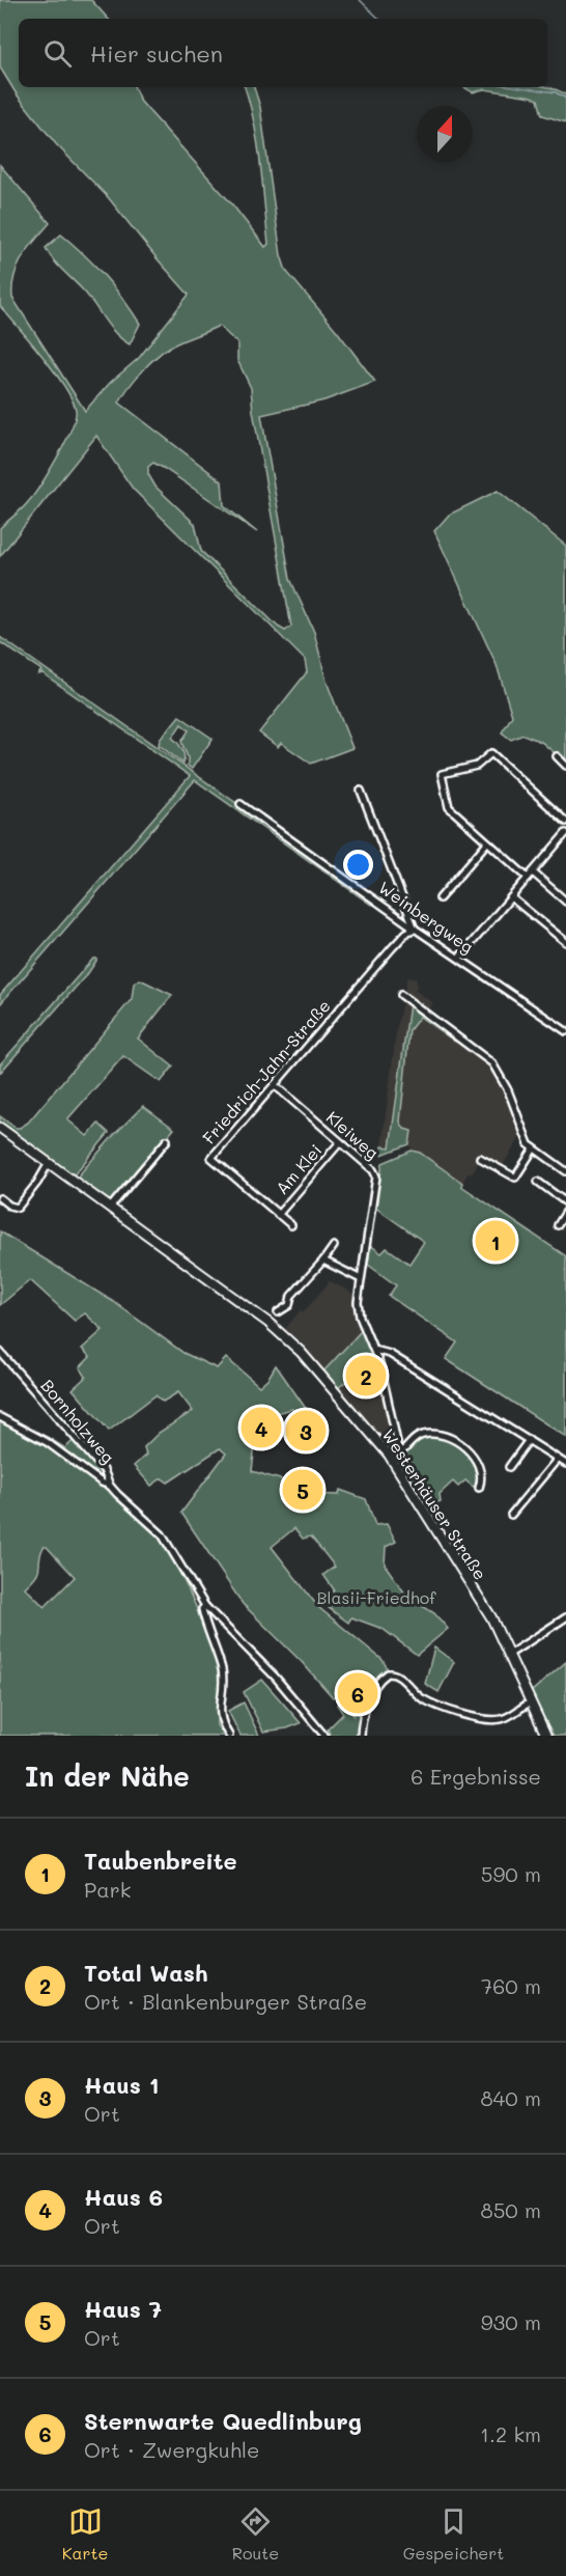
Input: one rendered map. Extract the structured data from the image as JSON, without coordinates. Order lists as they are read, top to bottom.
{
  "streets": {
    "main road": ["Westerhäuser Straße"],
    "street": [
      "Weinbergweg",
      "Friedrich-Jahn-Straße",
      "Kleiweg",
      "Am Klei",
      "Bornholzweg"
    ]
  },
  "crossings": [
    ["Weinbergweg", "Friedrich-Jahn-Straße"],
    ["Friedrich-Jahn-Straße", "Kleiweg"],
    ["Friedrich-Jahn-Straße", "Am Klei"],
    ["Kleiweg", "Am Klei"]
  ],
  "parks": ["Blasii-Friedhof"],
  "north": "top",
  "page": {
    "search": "Hier suchen",
    "pins": [
      "1",
      "2",
      "4",
      "3",
      "5",
      "6"
    ],
    "heading": ["In der Nähe", "6 Ergebnisse"],
    "list": [
      {
        "mark": "1",
        "name": "Taubenbreite",
        "note": "Park",
        "value": "590 m"
      },
      {
        "mark": "2",
        "name": "Total Wash",
        "note": "Ort · Blankenburger Straße",
        "value": "760 m"
      },
      {
        "mark": "3",
        "name": "Haus 1",
        "note": "Ort",
        "value": "840 m"
      },
      {
        "mark": "4",
        "name": "Haus 6",
        "note": "Ort",
        "value": "850 m"
      },
      {
        "mark": "5",
        "name": "Haus 7",
        "note": "Ort",
        "value": "930 m"
      },
      {
        "mark": "6",
        "name": "Sternwarte Quedlinburg",
        "note": "Ort · Zwergkuhle",
        "value": "1.2 km"
      }
    ],
    "nav": ["Karte", "Route", "Gespeichert"]
  }
}
